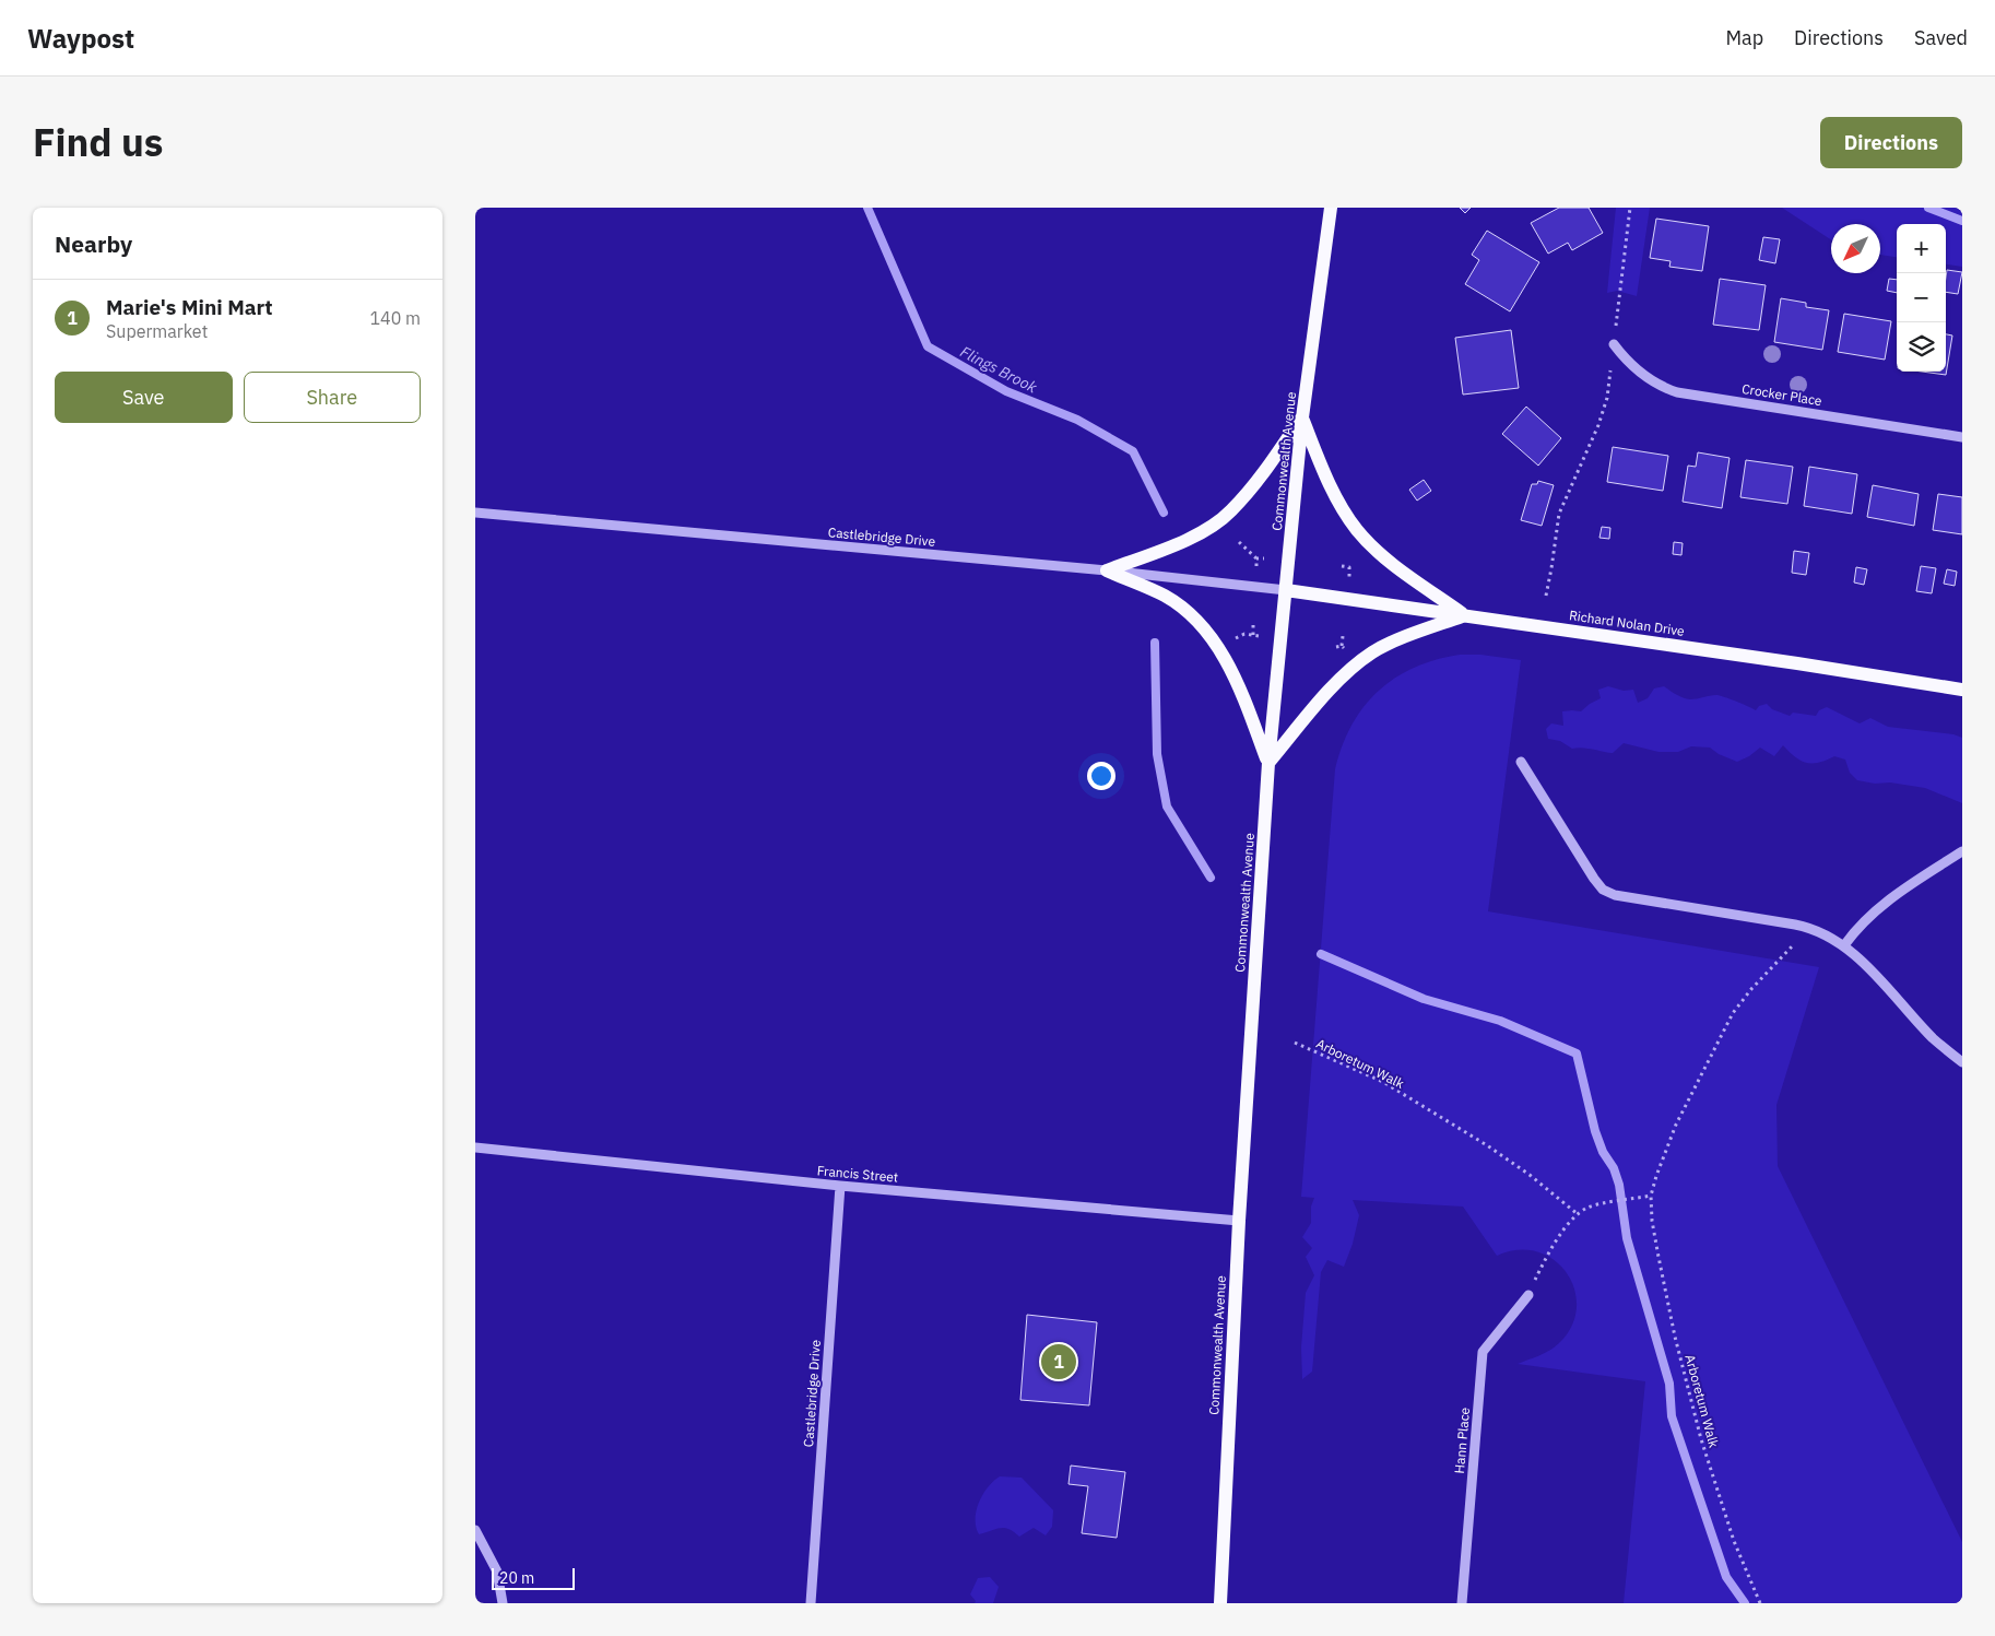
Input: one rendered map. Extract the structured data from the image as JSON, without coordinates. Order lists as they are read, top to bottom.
{
  "streets": {
    "main road": ["Commonwealth Avenue", "Richard Nolan Drive"],
    "street": [
      "Crocker Place",
      "Castlebridge Drive",
      "Francis Street",
      "Hann Place"
    ],
    "path": ["Arboretum Walk"]
  },
  "crossings": [
    ["Commonwealth Avenue", "Castlebridge Drive"],
    ["Commonwealth Avenue", "Richard Nolan Drive"],
    ["Commonwealth Avenue", "Francis Street"],
    ["Castlebridge Drive", "Richard Nolan Drive"],
    ["Castlebridge Drive", "Francis Street"]
  ],
  "water": ["Flings Brook"],
  "scale_bar": "20 m",
  "north": "bottom left",
  "page": {
    "header": "Waypost",
    "nav": ["Map", "Directions", "Saved"],
    "title": "Find us",
    "buttons": [
      "Directions",
      ["Save", "Share"]
    ],
    "heading": "Nearby",
    "map_buttons": ["+", "−"],
    "list": [
      {
        "mark": "1",
        "name": "Marie's Mini Mart",
        "note": "Supermarket",
        "value": "140 m"
      }
    ],
    "pins": "1",
    "scale": "20 m"
  }
}
